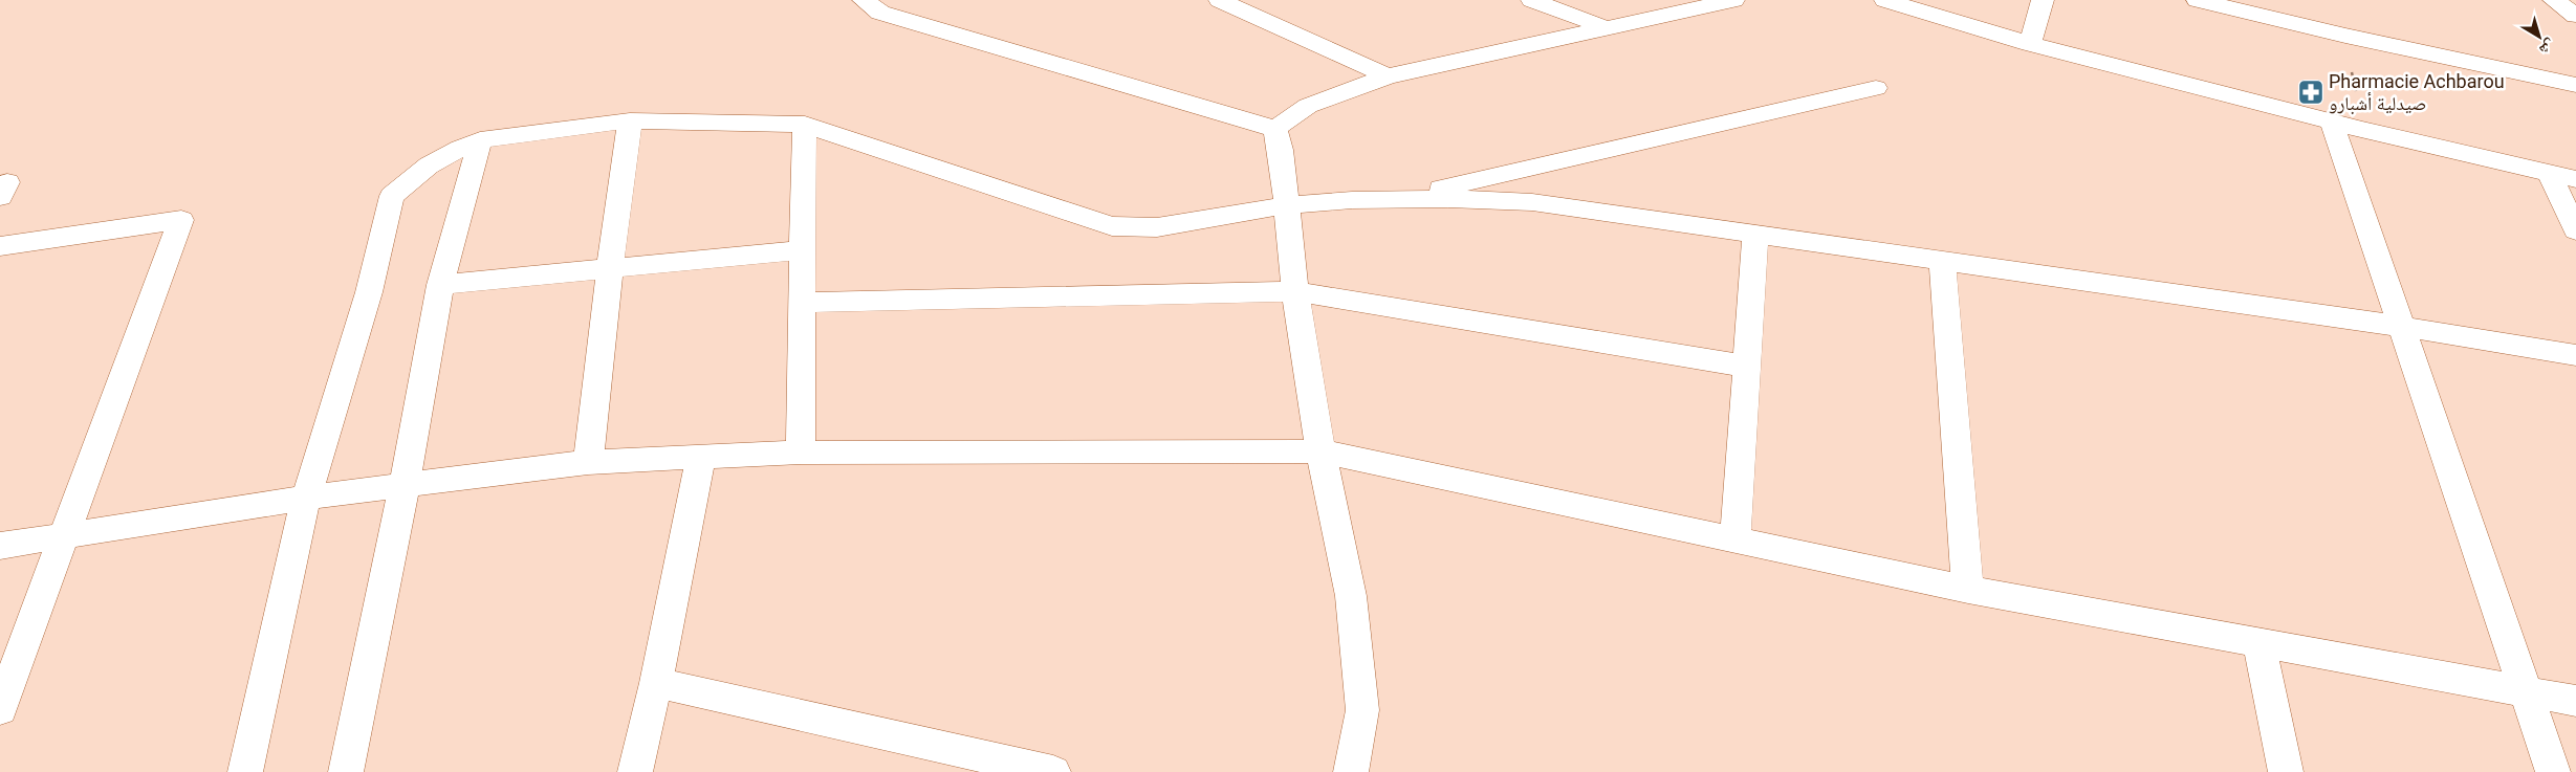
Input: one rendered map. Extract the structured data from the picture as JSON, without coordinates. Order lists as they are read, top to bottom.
{
  "places": {
    "pharmacy": ["Pharmacie Achbarou صيدلية أشبارو"]
  },
  "north": "bottom right"
}
